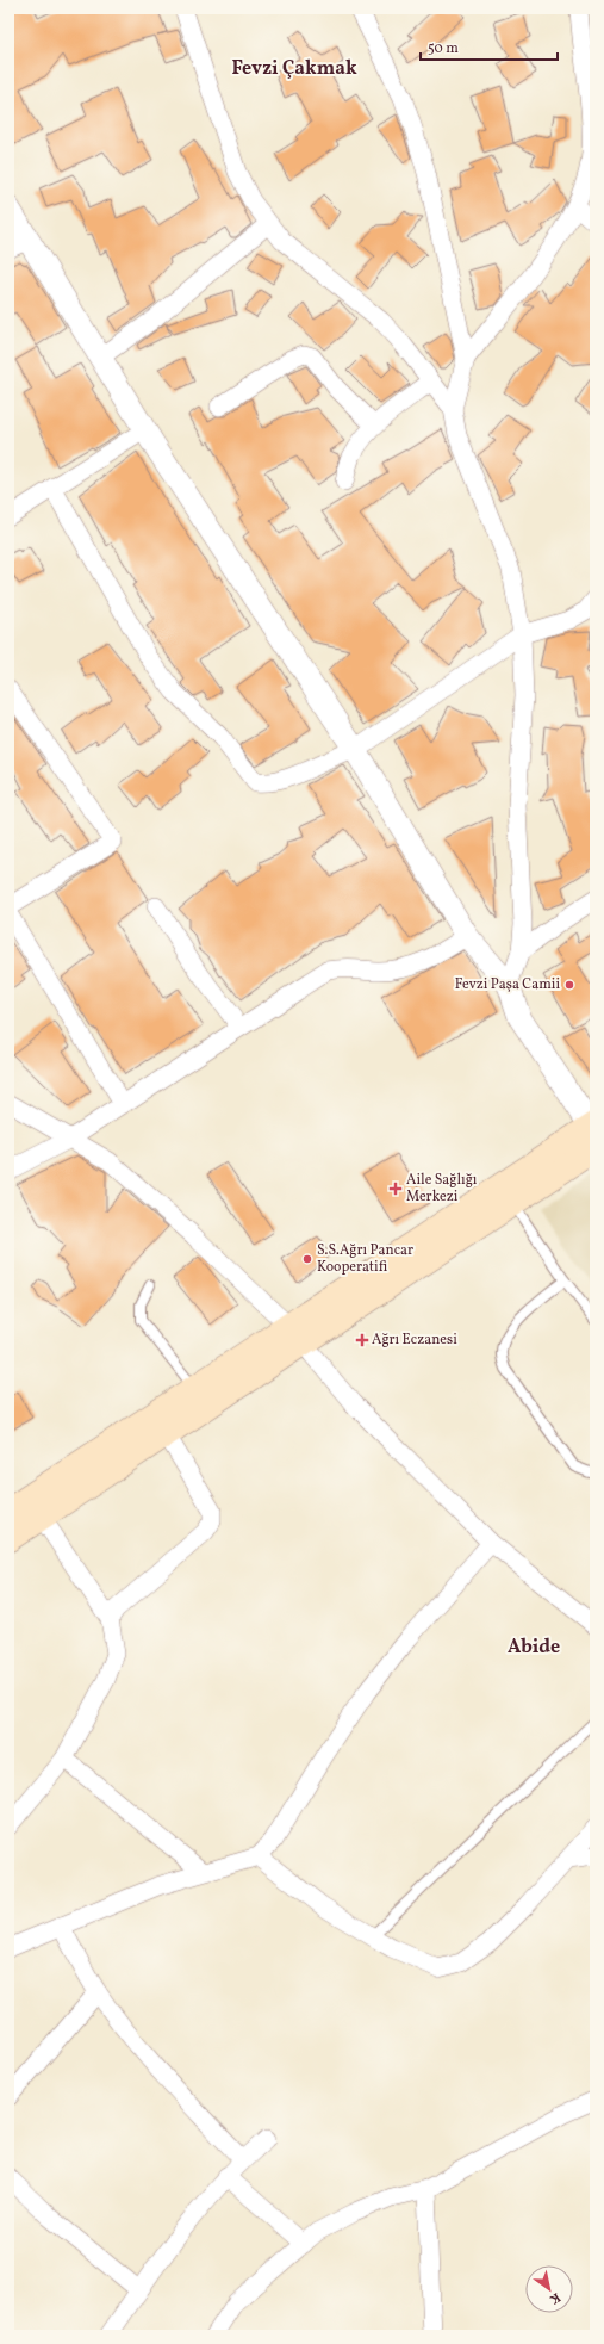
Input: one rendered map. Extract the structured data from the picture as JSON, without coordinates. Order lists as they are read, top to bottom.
{
  "districts": ["Fevzi Çakmak", "Abide"],
  "places": {
    "other": ["Fevzi Paşa Camii", "S.S.Ağrı Pancar Kooperatifi"],
    "health": ["Aile Sağlığı Merkezi", "Ağrı Eczanesi"]
  },
  "scale_bar": "50 m",
  "north": "bottom right"
}
